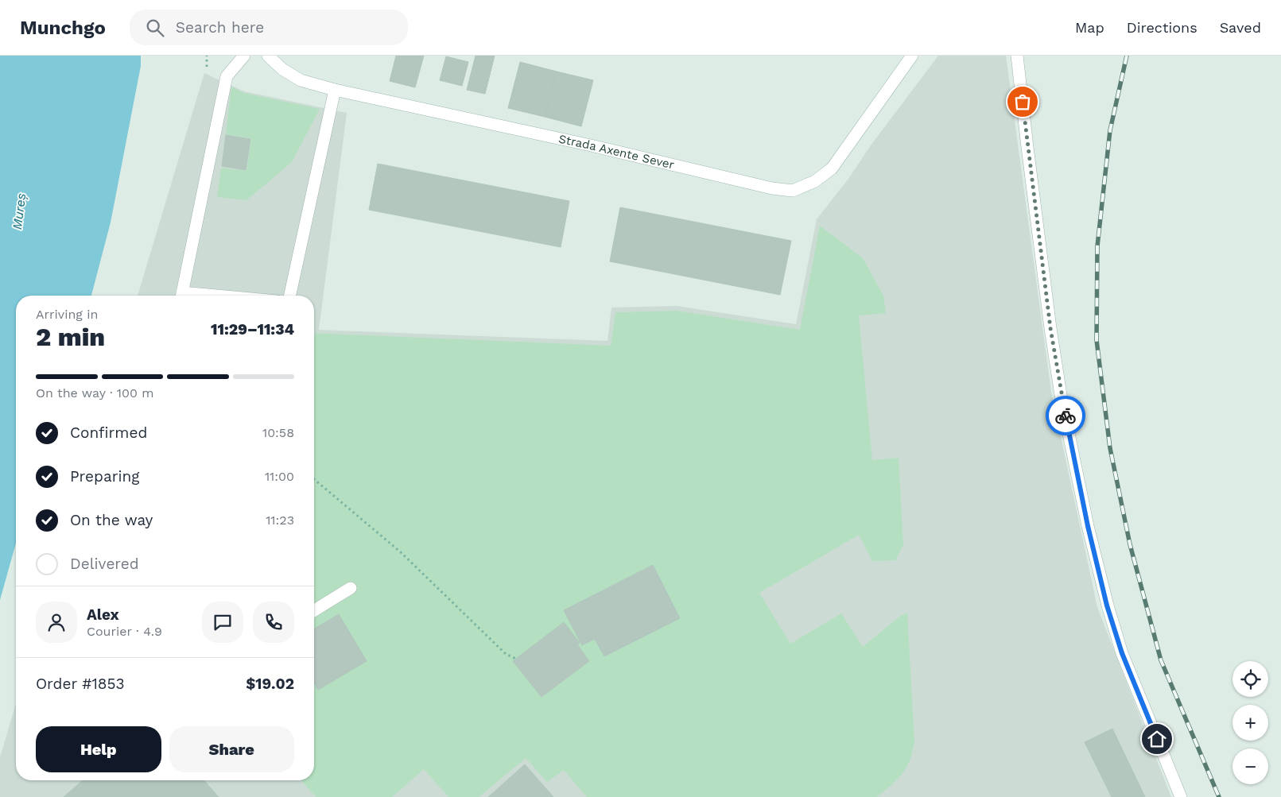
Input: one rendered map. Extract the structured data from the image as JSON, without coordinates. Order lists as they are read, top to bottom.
{
  "streets": {
    "main road": ["Strada Axente Sever"]
  },
  "water": ["Mureș"],
  "page": {
    "header": "Munchgo",
    "search": "Search here",
    "nav": ["Map", "Directions", "Saved"],
    "heading": ["2 min", "Arriving in", "11:29–11:34"],
    "panel": [
      "Alex",
      "Courier · 4.9",
      "Order #1853",
      "$19.02"
    ],
    "bar": "On the way · 100 m",
    "list": [
      ["Confirmed", "10:58"],
      ["Preparing", "11:00"],
      ["On the way", "11:23"],
      "Delivered"
    ],
    "map_buttons": ["+", "−"],
    "buttons": ["Help", "Share"]
  }
}
